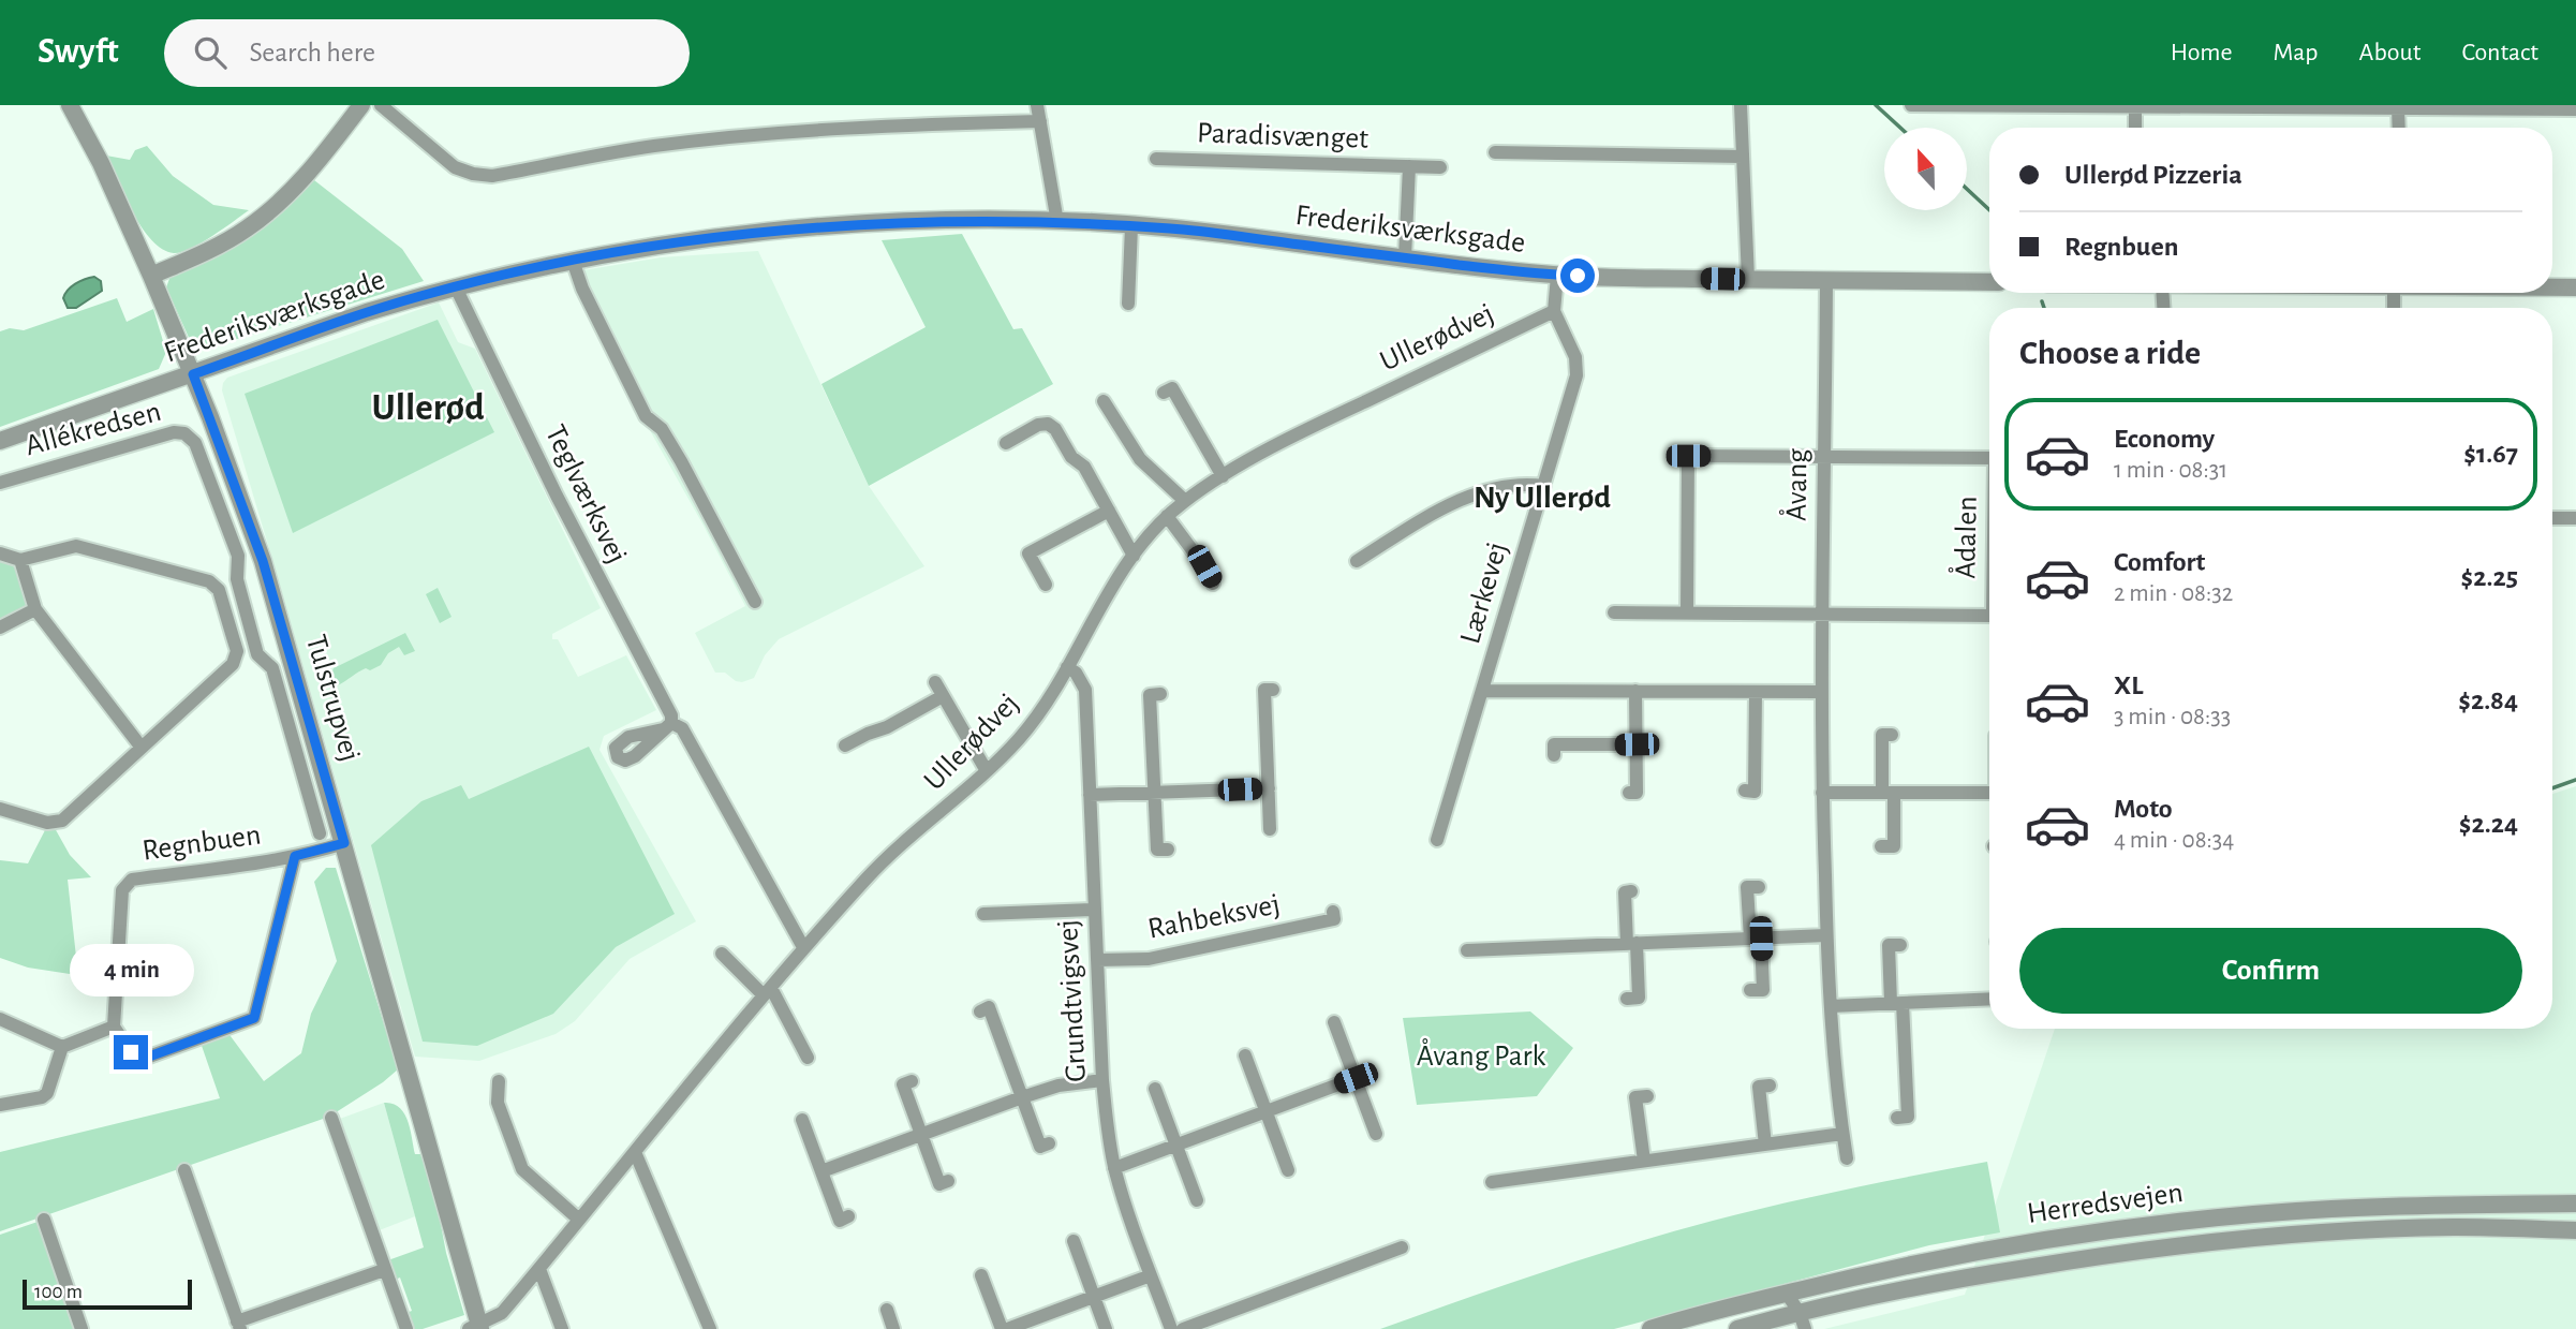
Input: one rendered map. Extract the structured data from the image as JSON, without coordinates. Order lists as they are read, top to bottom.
{
  "streets": {
    "street": [
      "Paradisvænget",
      "Frederiksværksgade",
      "Ullerødvej",
      "Allékredsen",
      "Åvang",
      "Teglværksvej",
      "Ådalen",
      "Lærkevej",
      "Tulstrupvej",
      "Regnbuen",
      "Rahbeksvej",
      "Grundtvigsvej",
      "Herredsvejen"
    ]
  },
  "crossings": [
    ["Paradisvænget", "Frederiksværksgade"],
    ["Frederiksværksgade", "Åvang"],
    ["Frederiksværksgade", "Teglværksvej"],
    ["Frederiksværksgade", "Tulstrupvej"],
    ["Ullerødvej", "Teglværksvej"],
    ["Ullerødvej", "Lærkevej"],
    ["Ullerødvej", "Tulstrupvej"],
    ["Ullerødvej", "Grundtvigsvej"],
    ["Åvang", "Ådalen"],
    ["Tulstrupvej", "Regnbuen"],
    ["Rahbeksvej", "Grundtvigsvej"]
  ],
  "districts": ["Ullerød", "Ny Ullerød"],
  "parks": ["Åvang Park"],
  "scale_bar": "100 m",
  "north": "top",
  "page": {
    "header": "Swyft",
    "search": "Search here",
    "nav": [
      "Home",
      "Map",
      "About",
      "Contact"
    ],
    "banner": ["Ullerød Pizzeria", "Regnbuen"],
    "heading": "Choose a ride",
    "list": [
      {
        "name": "Economy",
        "note": "1 min · 08:31",
        "value": "$1.67"
      },
      {
        "name": "Comfort",
        "note": "2 min · 08:32",
        "value": "$2.25"
      },
      {
        "name": "XL",
        "note": "3 min · 08:33",
        "value": "$2.84"
      },
      {
        "name": "Moto",
        "note": "4 min · 08:34",
        "value": "$2.24"
      }
    ],
    "buttons": "Confirm",
    "bubble": "4 min",
    "scale": "100 m"
  }
}
